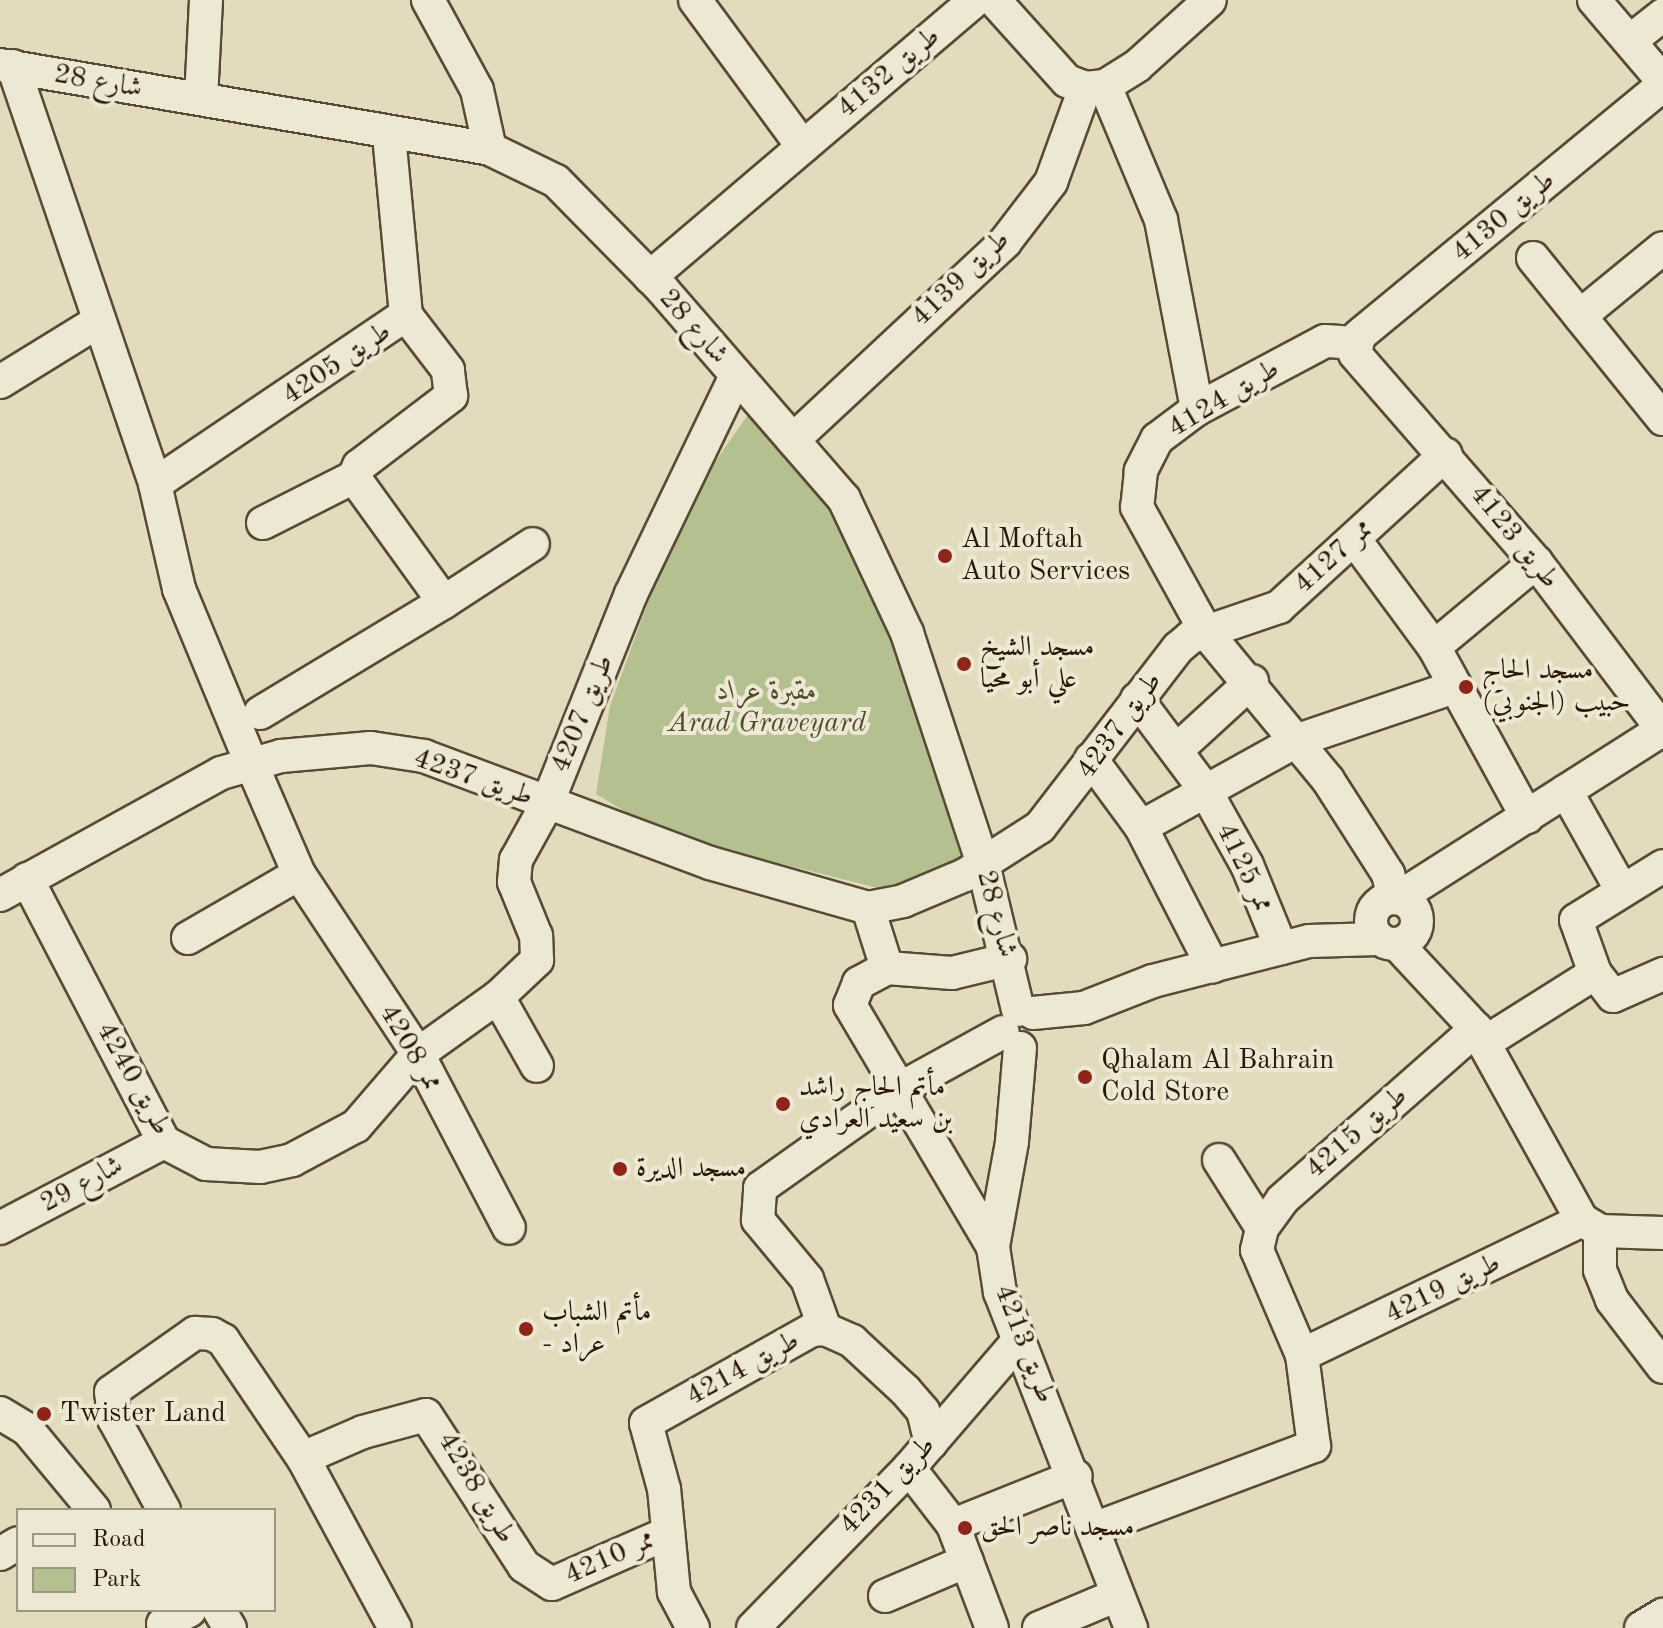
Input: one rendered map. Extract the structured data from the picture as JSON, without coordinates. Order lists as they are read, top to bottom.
{
  "streets": {
    "street": [
      "طريق 4132",
      "شارع 28",
      "طريق 4130",
      "طريق 4139",
      "طريق 4205",
      "طريق 4124",
      "طريق 4123",
      "ممر 4127",
      "طريق 4207",
      "طريق 4237",
      "ممر 4125",
      "ممر 4208",
      "طريق 4240",
      "طريق 4215",
      "شارع 29",
      "طريق 4219",
      "طريق 4213",
      "طريق 4214",
      "طريق 4231",
      "طريق 4238",
      "ممر 4210"
    ]
  },
  "crossings": [
    ["طريق 4132", "شارع 28"],
    ["شارع 28", "طريق 4139"],
    ["شارع 28", "طريق 4205"],
    ["شارع 28", "طريق 4207"],
    ["شارع 28", "طريق 4237"],
    ["شارع 28", "طريق 4213"],
    ["طريق 4130", "طريق 4124"],
    ["طريق 4130", "طريق 4123"],
    ["طريق 4124", "طريق 4123"],
    ["طريق 4124", "ممر 4127"],
    ["طريق 4124", "طريق 4237"],
    ["طريق 4123", "ممر 4127"],
    ["ممر 4127", "طريق 4237"],
    ["طريق 4207", "طريق 4237"],
    ["طريق 4207", "ممر 4208"],
    ["طريق 4207", "طريق 4240"],
    ["طريق 4237", "ممر 4125"],
    ["طريق 4237", "ممر 4208"],
    ["طريق 4237", "طريق 4240"],
    ["ممر 4208", "طريق 4240"],
    ["طريق 4240", "شارع 29"],
    ["طريق 4213", "طريق 4231"],
    ["طريق 4214", "طريق 4231"],
    ["طريق 4214", "ممر 4210"],
    ["طريق 4238", "ممر 4210"]
  ],
  "parks": ["مقبرة عراد Arad Graveyard"],
  "places": [
    "Al Moftah Auto Services",
    "مسجد الشيخ علي أبو محيا",
    "مسجد الحاج حبيب (الجنوبي)",
    "Qhalam Al Bahrain Cold Store",
    "مأتم الحاج راشد بن سعيد العرادي",
    "مسجد الديرة",
    "مأتم الشباب - عراد",
    "Twister Land",
    "مسجد ناصر الحق"
  ],
  "legend": ["Road", "Park"]
}
